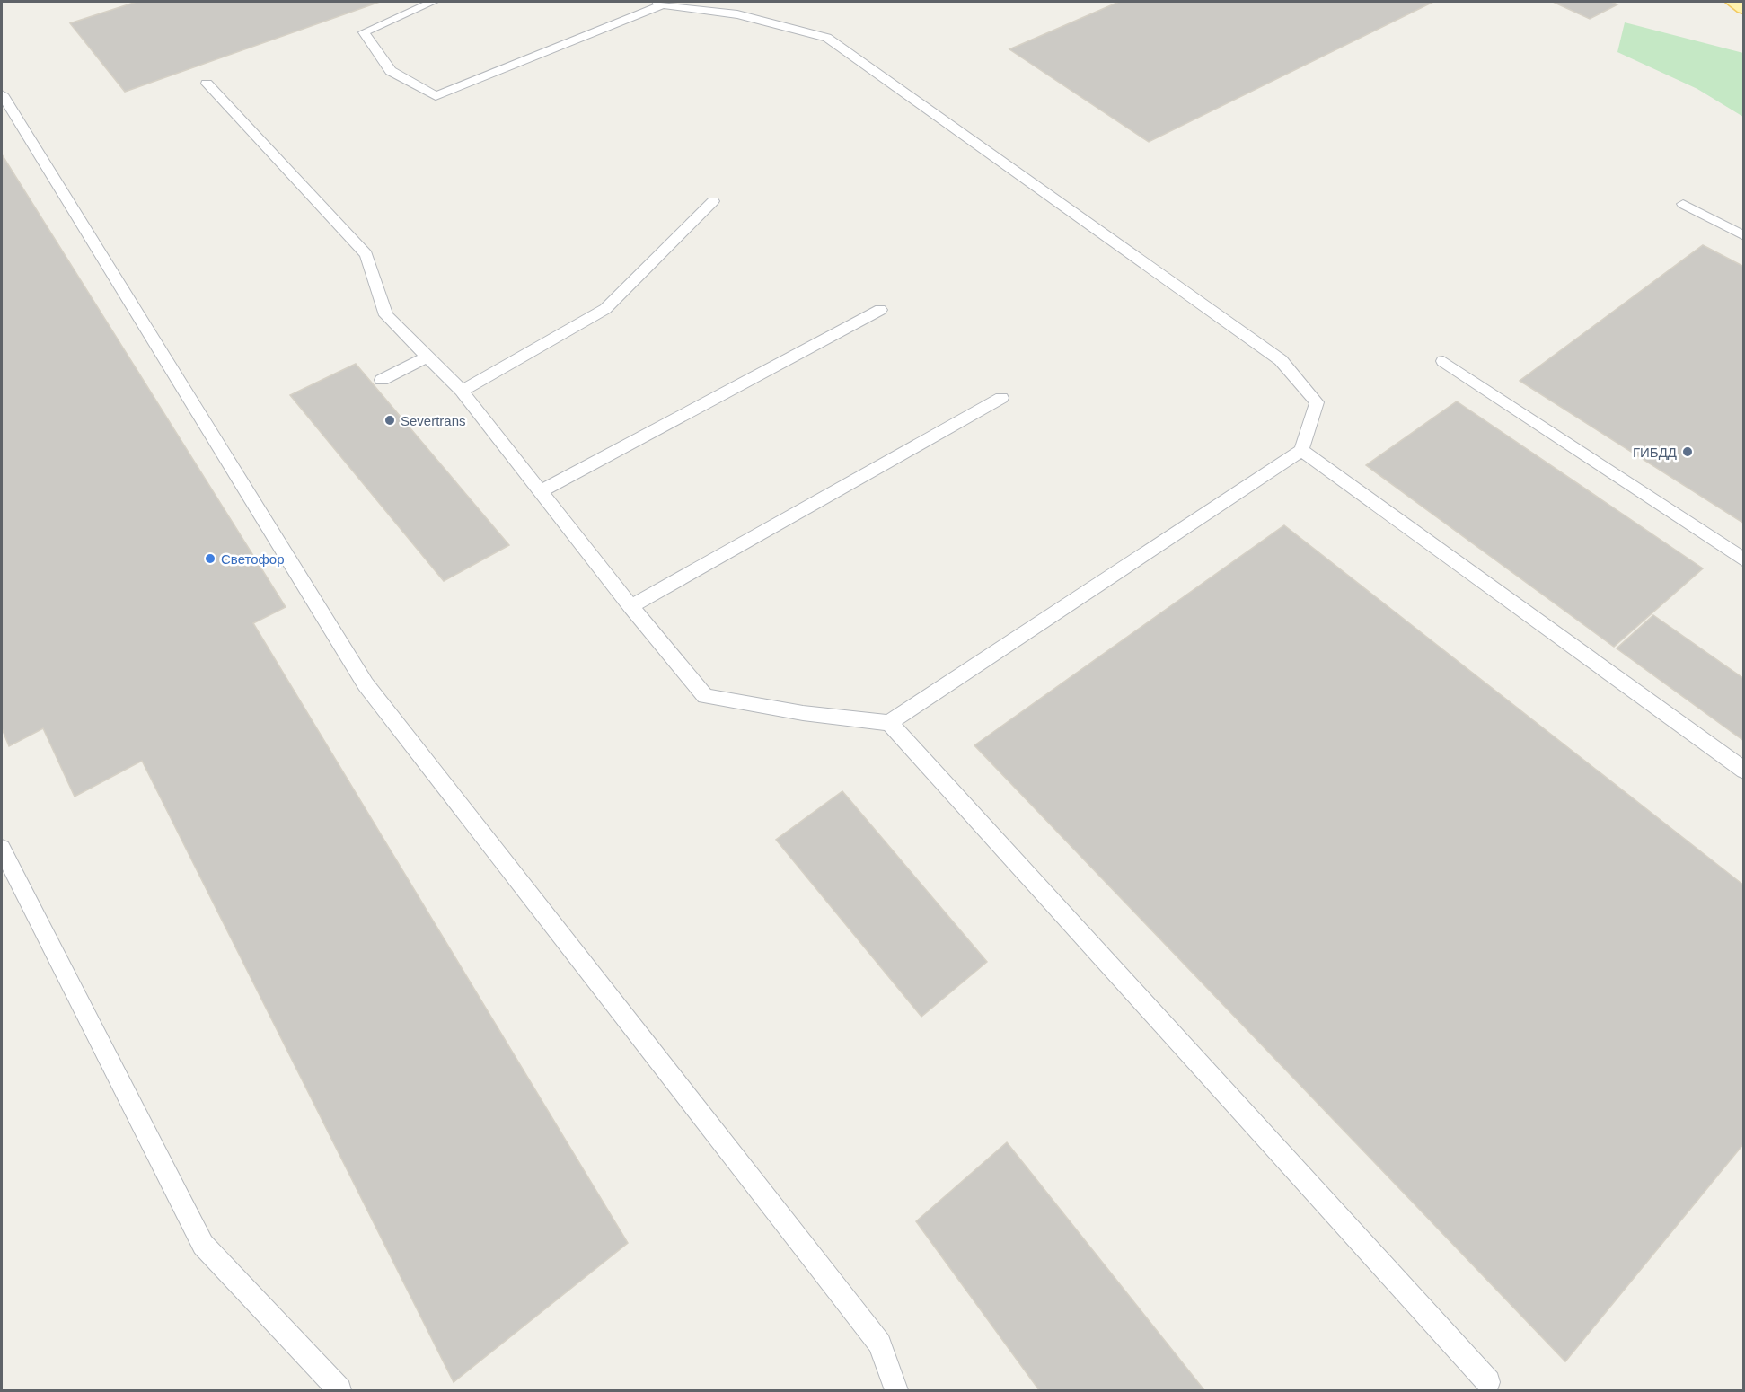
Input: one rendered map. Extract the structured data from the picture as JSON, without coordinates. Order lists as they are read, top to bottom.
{
  "places": ["Severtrans", "ГИБДД", "Светофор"]
}
